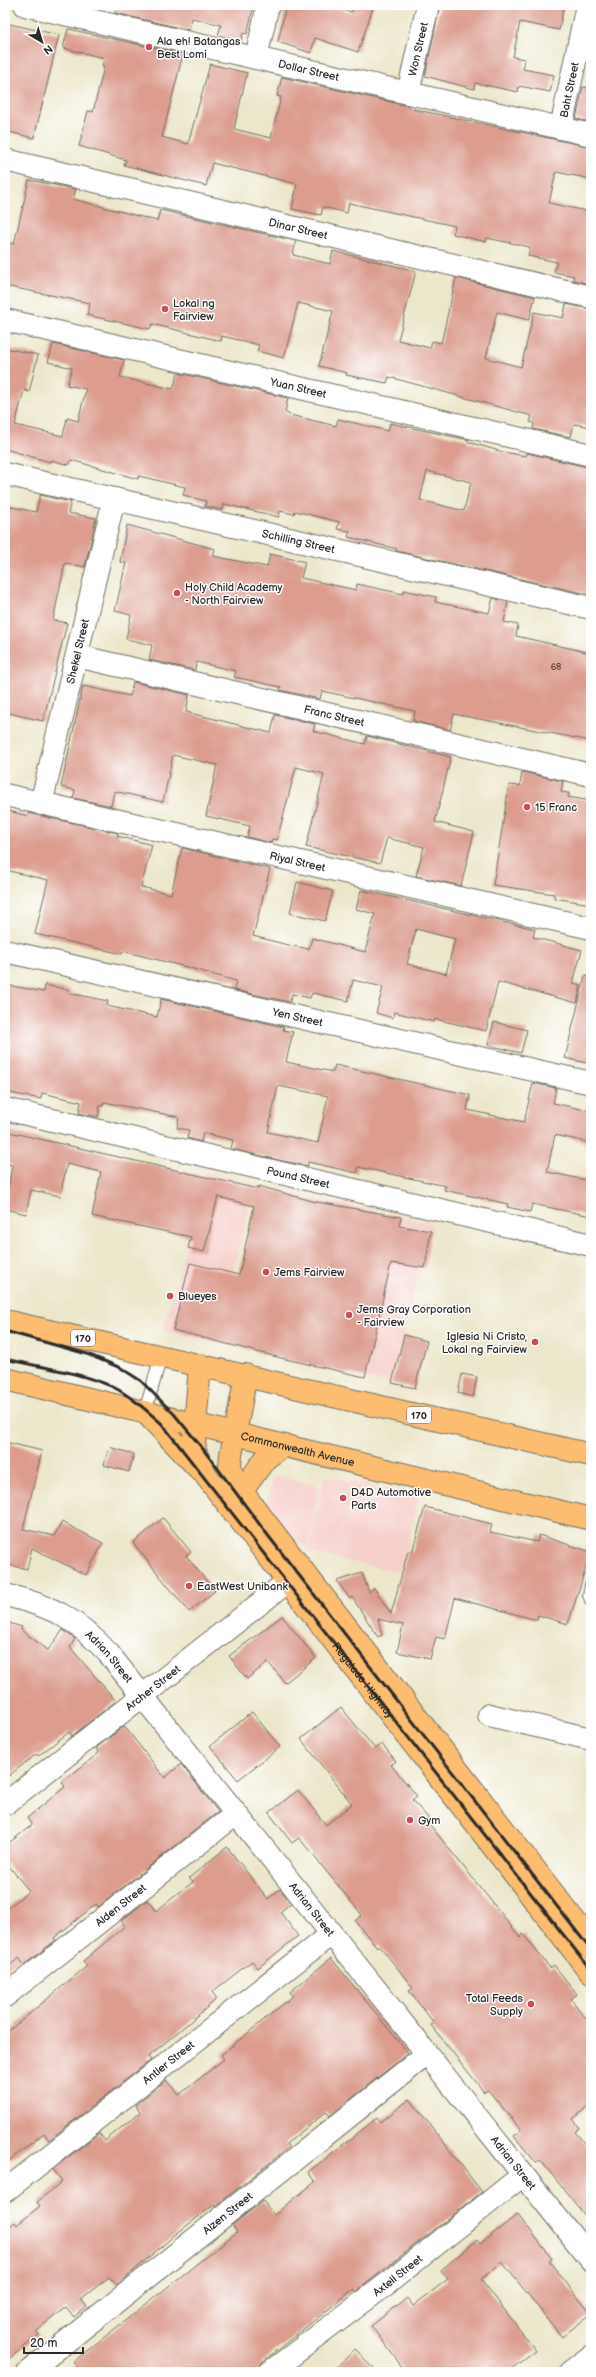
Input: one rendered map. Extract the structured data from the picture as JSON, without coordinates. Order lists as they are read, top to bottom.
{
  "streets": {
    "main road": ["170", "Commonwealth Avenue", "Regalado Highway"],
    "street": [
      "Won Street",
      "Dollar Street",
      "Baht Street",
      "Dinar Street",
      "Yuan Street",
      "Schilling Street",
      "Shekel Street",
      "Franc Street",
      "Riyal Street",
      "Yen Street",
      "Pound Street",
      "Adrian Street",
      "Archer Street",
      "Alden Street",
      "Antler Street",
      "Alzen Street",
      "Axtell Street"
    ]
  },
  "crossings": [
    ["Won Street", "Dollar Street"],
    ["Dollar Street", "Baht Street"],
    ["Schilling Street", "Shekel Street"],
    ["Shekel Street", "Franc Street"],
    ["Shekel Street", "Riyal Street"],
    ["170", "Regalado Highway"],
    ["Commonwealth Avenue", "Regalado Highway"],
    ["Adrian Street", "Archer Street"],
    ["Adrian Street", "Alden Street"],
    ["Adrian Street", "Antler Street"],
    ["Adrian Street", "Alzen Street"],
    ["Adrian Street", "Axtell Street"],
    ["Regalado Highway", "Archer Street"]
  ],
  "places": [
    "Ala eh! Batangas Best Lomi",
    "Lokal ng Fairview",
    "Holy Child Academy - North Fairview",
    "15 Franc",
    "Jems Fairview",
    "Blueyes",
    "Jems Gray Corporation - Fairview",
    "Iglesia Ni Cristo, Lokal ng Fairview",
    "D4D Automotive Parts",
    "EastWest Unibank",
    "Gym",
    "Total Feeds Supply"
  ],
  "house_numbers": ["68"],
  "scale_bar": "20 m",
  "north": "bottom right"
}
